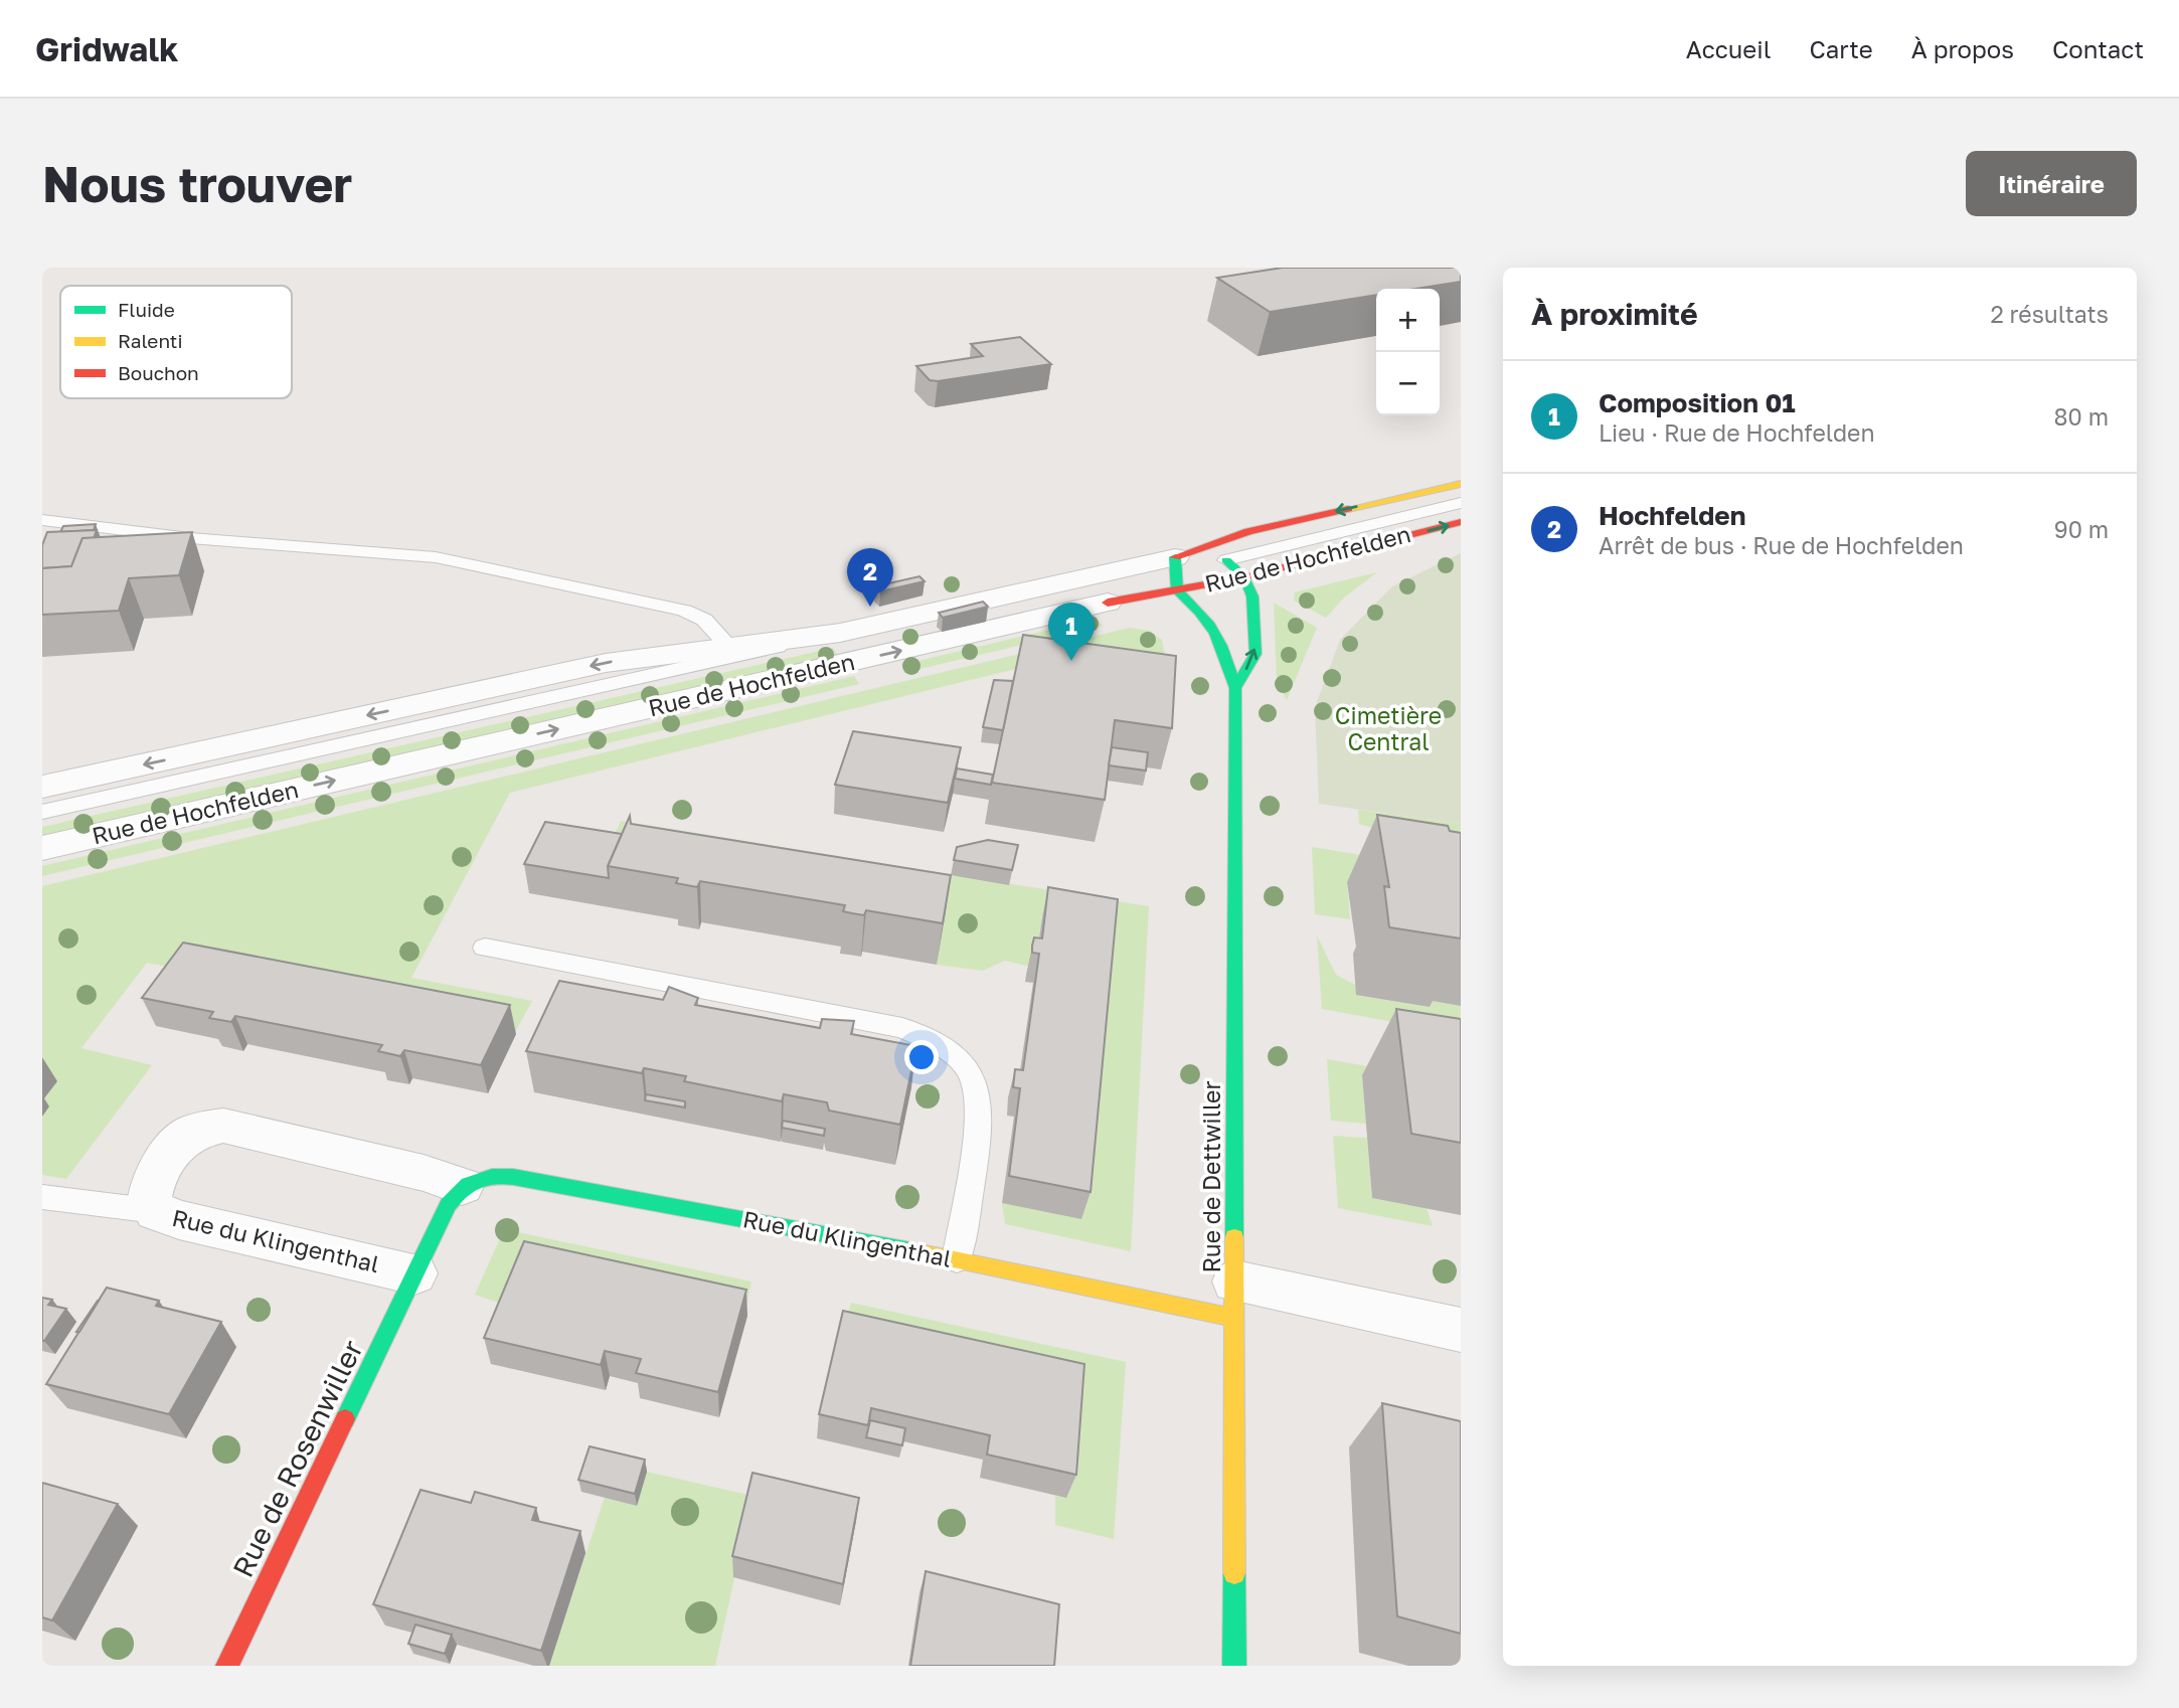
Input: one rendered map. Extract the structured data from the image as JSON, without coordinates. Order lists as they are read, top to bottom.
{
  "streets": {
    "main road": [
      "Rue de Hochfelden",
      "Rue de Dettwiller",
      "Rue du Klingenthal",
      "Rue de Rosenwiller"
    ]
  },
  "crossings": [
    ["Rue de Hochfelden", "Rue de Dettwiller"],
    ["Rue de Dettwiller", "Rue du Klingenthal"],
    ["Rue du Klingenthal", "Rue de Rosenwiller"]
  ],
  "parks": ["Cimetière Central"],
  "legend": ["Fluide", "Ralenti", "Bouchon"],
  "page": {
    "header": "Gridwalk",
    "nav": [
      "Accueil",
      "Carte",
      "À propos",
      "Contact"
    ],
    "buttons": "Itinéraire",
    "title": "Nous trouver",
    "heading": ["À proximité", "2 résultats"],
    "map_buttons": ["+", "−"],
    "list": [
      {
        "mark": "1",
        "name": "Composition 01",
        "note": "Lieu · Rue de Hochfelden",
        "value": "80 m"
      },
      {
        "mark": "2",
        "name": "Hochfelden",
        "note": "Arrêt de bus · Rue de Hochfelden",
        "value": "90 m"
      }
    ],
    "pins": ["2", "1"]
  }
}
